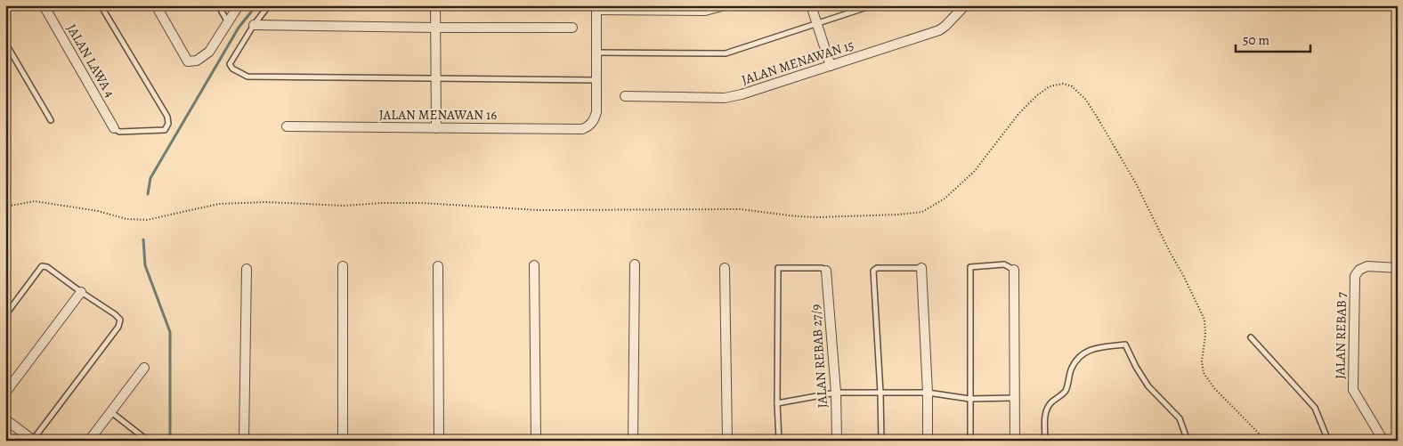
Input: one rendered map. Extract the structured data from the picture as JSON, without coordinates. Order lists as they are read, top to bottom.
{
  "streets": {
    "street": [
      "JALAN LAWA 4",
      "JALAN MENAWAN 15",
      "JALAN MENAWAN 16",
      "JALAN REBAB 7",
      "JALAN REBAB 27/9"
    ]
  },
  "scale_bar": "50 m"
}
